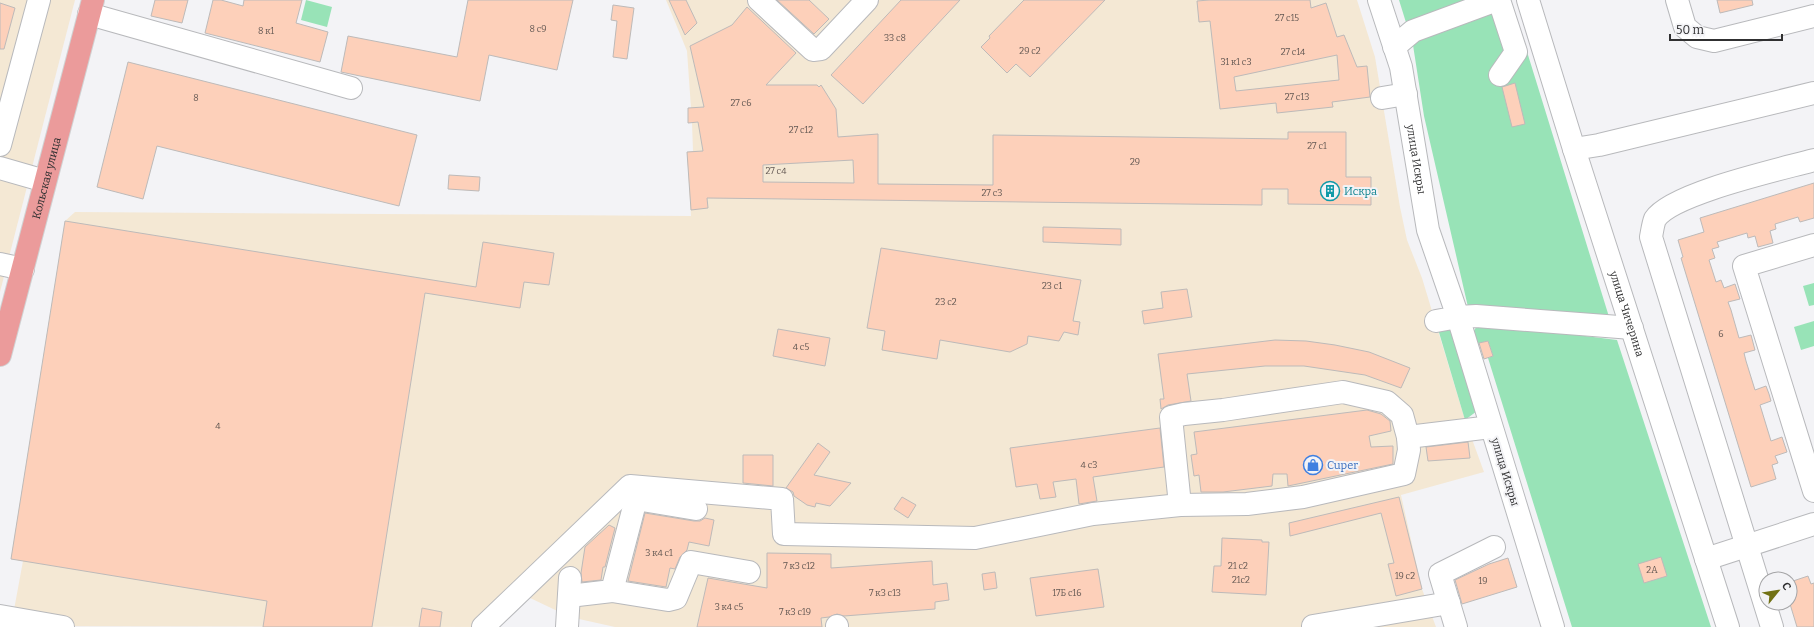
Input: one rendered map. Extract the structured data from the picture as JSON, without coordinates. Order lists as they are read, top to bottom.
{
  "streets": {
    "main road": ["Кольская улица"],
    "street": ["улица Искры", "улица Чичерина"]
  },
  "places": {
    "building": ["Искра"],
    "shop": ["Cuper"]
  },
  "house_numbers": [
    "27 с15",
    "8 с9",
    "8 к1",
    "33 с8",
    "29 с2",
    "27 c14",
    "31 к1 с3",
    "27 с13",
    "8",
    "27 с6",
    "27 с12",
    "27 с1",
    "29",
    "27 с4",
    "27 с3",
    "23 с1",
    "23 с2",
    "6",
    "4 с5",
    "4",
    "4 с3",
    "3 к4 с1",
    "7 к3 с12",
    "21 с2",
    "2А",
    "19 с2",
    "21с2",
    "19",
    "7 к3 с13",
    "17Б с16",
    "3 к4 с5",
    "7 к3 с19"
  ],
  "scale_bar": "50 m",
  "north": "top right"
}
